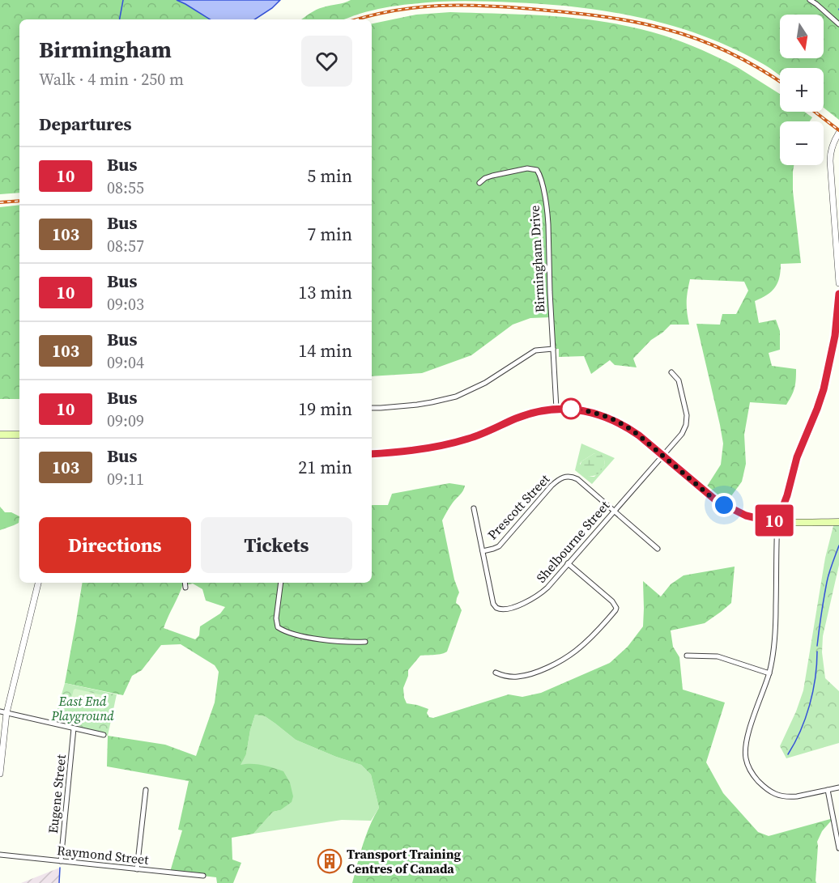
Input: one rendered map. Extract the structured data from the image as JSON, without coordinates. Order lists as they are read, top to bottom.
{
  "streets": {
    "street": [
      "Birmingham Drive",
      "Prescott Street",
      "Shelbourne Street",
      "Eugene Street",
      "Raymond Street"
    ]
  },
  "crossings": [
    ["Prescott Street", "Shelbourne Street"],
    ["Eugene Street", "Raymond Street"]
  ],
  "parks": ["East End Playground"],
  "places": {
    "building": ["Transport Training Centres of Canada"]
  },
  "lines": ["bus line 10"],
  "north": "bottom",
  "page": {
    "on_map": "10",
    "map_buttons": ["+", "−"],
    "heading": [
      ["Birmingham", "Walk · 4 min · 250 m"],
      "Departures"
    ],
    "list": [
      {
        "mark": "10",
        "name": "Bus",
        "note": "08:55",
        "value": "5 min"
      },
      {
        "mark": "103",
        "name": "Bus",
        "note": "08:57",
        "value": "7 min"
      },
      {
        "mark": "10",
        "name": "Bus",
        "note": "09:03",
        "value": "13 min"
      },
      {
        "mark": "103",
        "name": "Bus",
        "note": "09:04",
        "value": "14 min"
      },
      {
        "mark": "10",
        "name": "Bus",
        "note": "09:09",
        "value": "19 min"
      },
      {
        "mark": "103",
        "name": "Bus",
        "note": "09:11",
        "value": "21 min"
      }
    ],
    "buttons": ["Directions", "Tickets"]
  }
}
